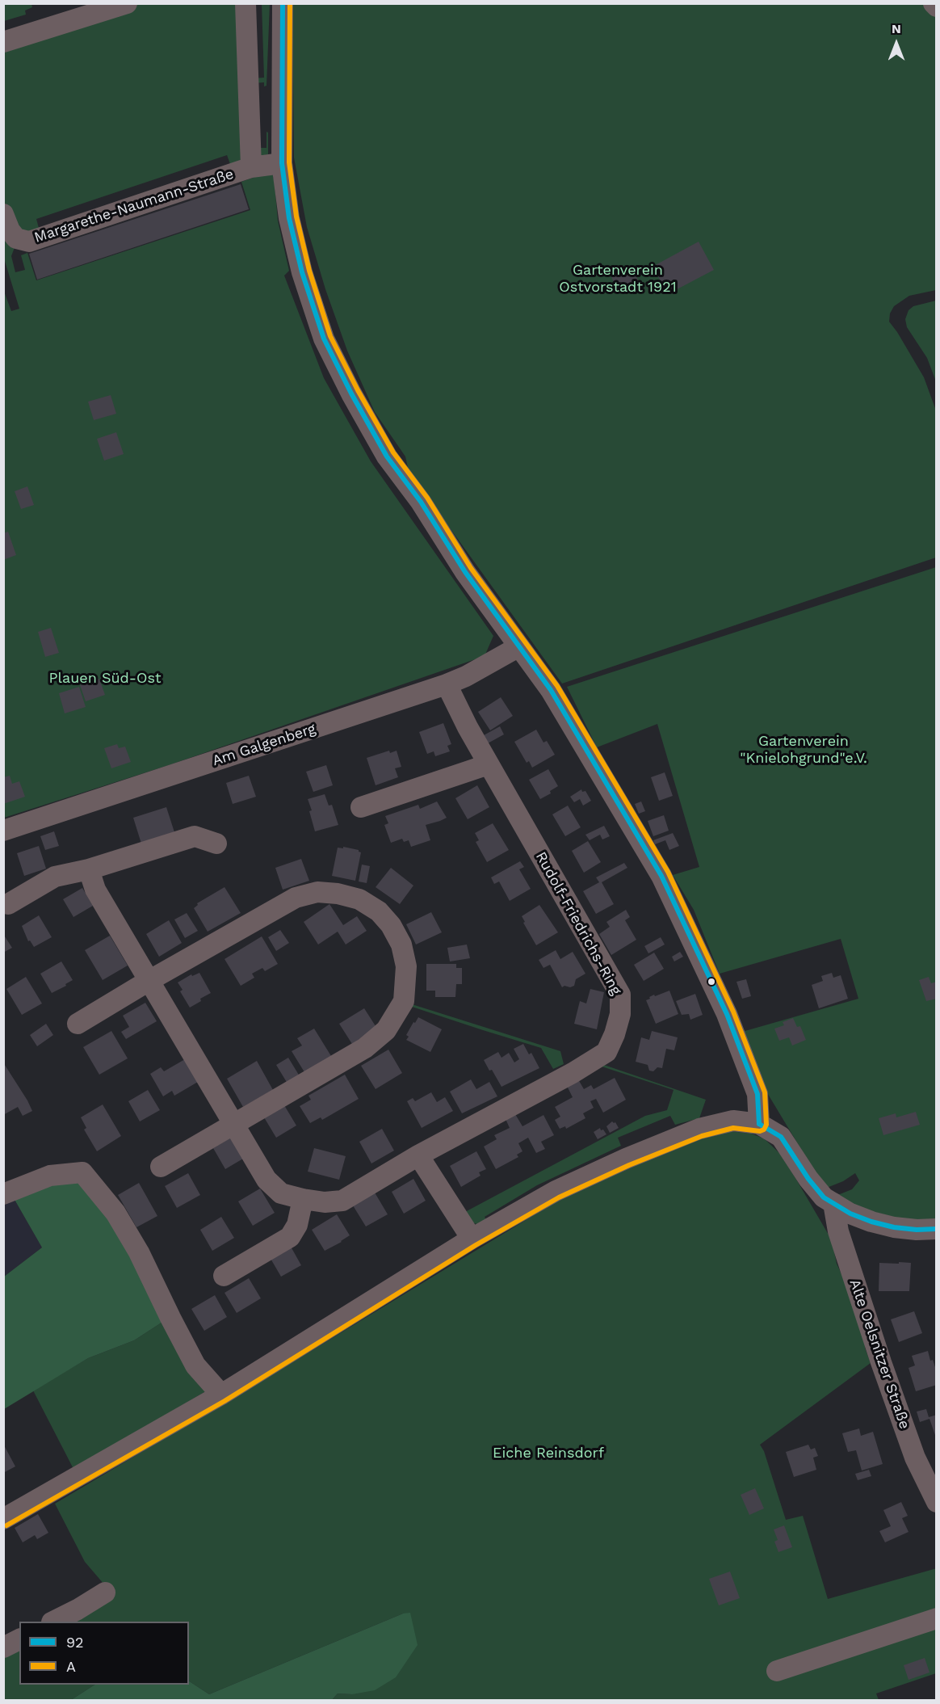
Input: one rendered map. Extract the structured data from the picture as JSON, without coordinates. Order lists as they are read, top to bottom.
{
  "streets": {
    "street": [
      "Margarethe-Naumann-Straße",
      "Am Galgenberg",
      "Rudolf-Friedrichs-Ring",
      "Alte Oelsnitzer Straße"
    ]
  },
  "crossings": [
    ["Am Galgenberg", "Rudolf-Friedrichs-Ring"]
  ],
  "parks": [
    "Gartenverein Ostvorstadt 1921",
    "Plauen Süd-Ost",
    "Gartenverein \"Knielohgrund\"e.V.",
    "Eiche Reinsdorf"
  ],
  "lines": ["transit line 92", "transit line A"],
  "legend": ["92", "A"],
  "north": "top"
}
